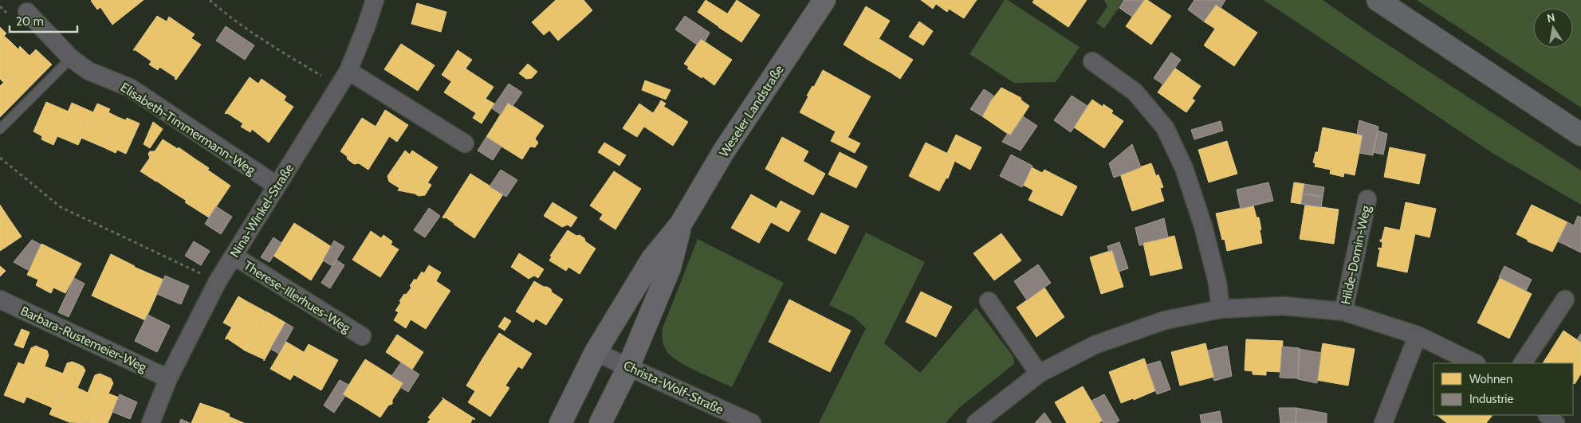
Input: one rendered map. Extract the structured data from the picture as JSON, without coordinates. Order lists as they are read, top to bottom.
{
  "streets": {
    "street": [
      "Weseler Landstraße",
      "Elisabeth-Timmermann-Weg",
      "Nina-Winkel-Straße",
      "Hilde-Domin-Weg",
      "Therese-Illerhues-Weg",
      "Barbara-Rustemeier-Weg",
      "Christa-Wolf-Straße"
    ]
  },
  "crossings": [
    ["Weseler Landstraße", "Christa-Wolf-Straße"],
    ["Elisabeth-Timmermann-Weg", "Nina-Winkel-Straße"],
    ["Nina-Winkel-Straße", "Therese-Illerhues-Weg"],
    ["Nina-Winkel-Straße", "Barbara-Rustemeier-Weg"]
  ],
  "legend": ["Wohnen", "Industrie"],
  "scale_bar": "20 m",
  "north": "top"
}
